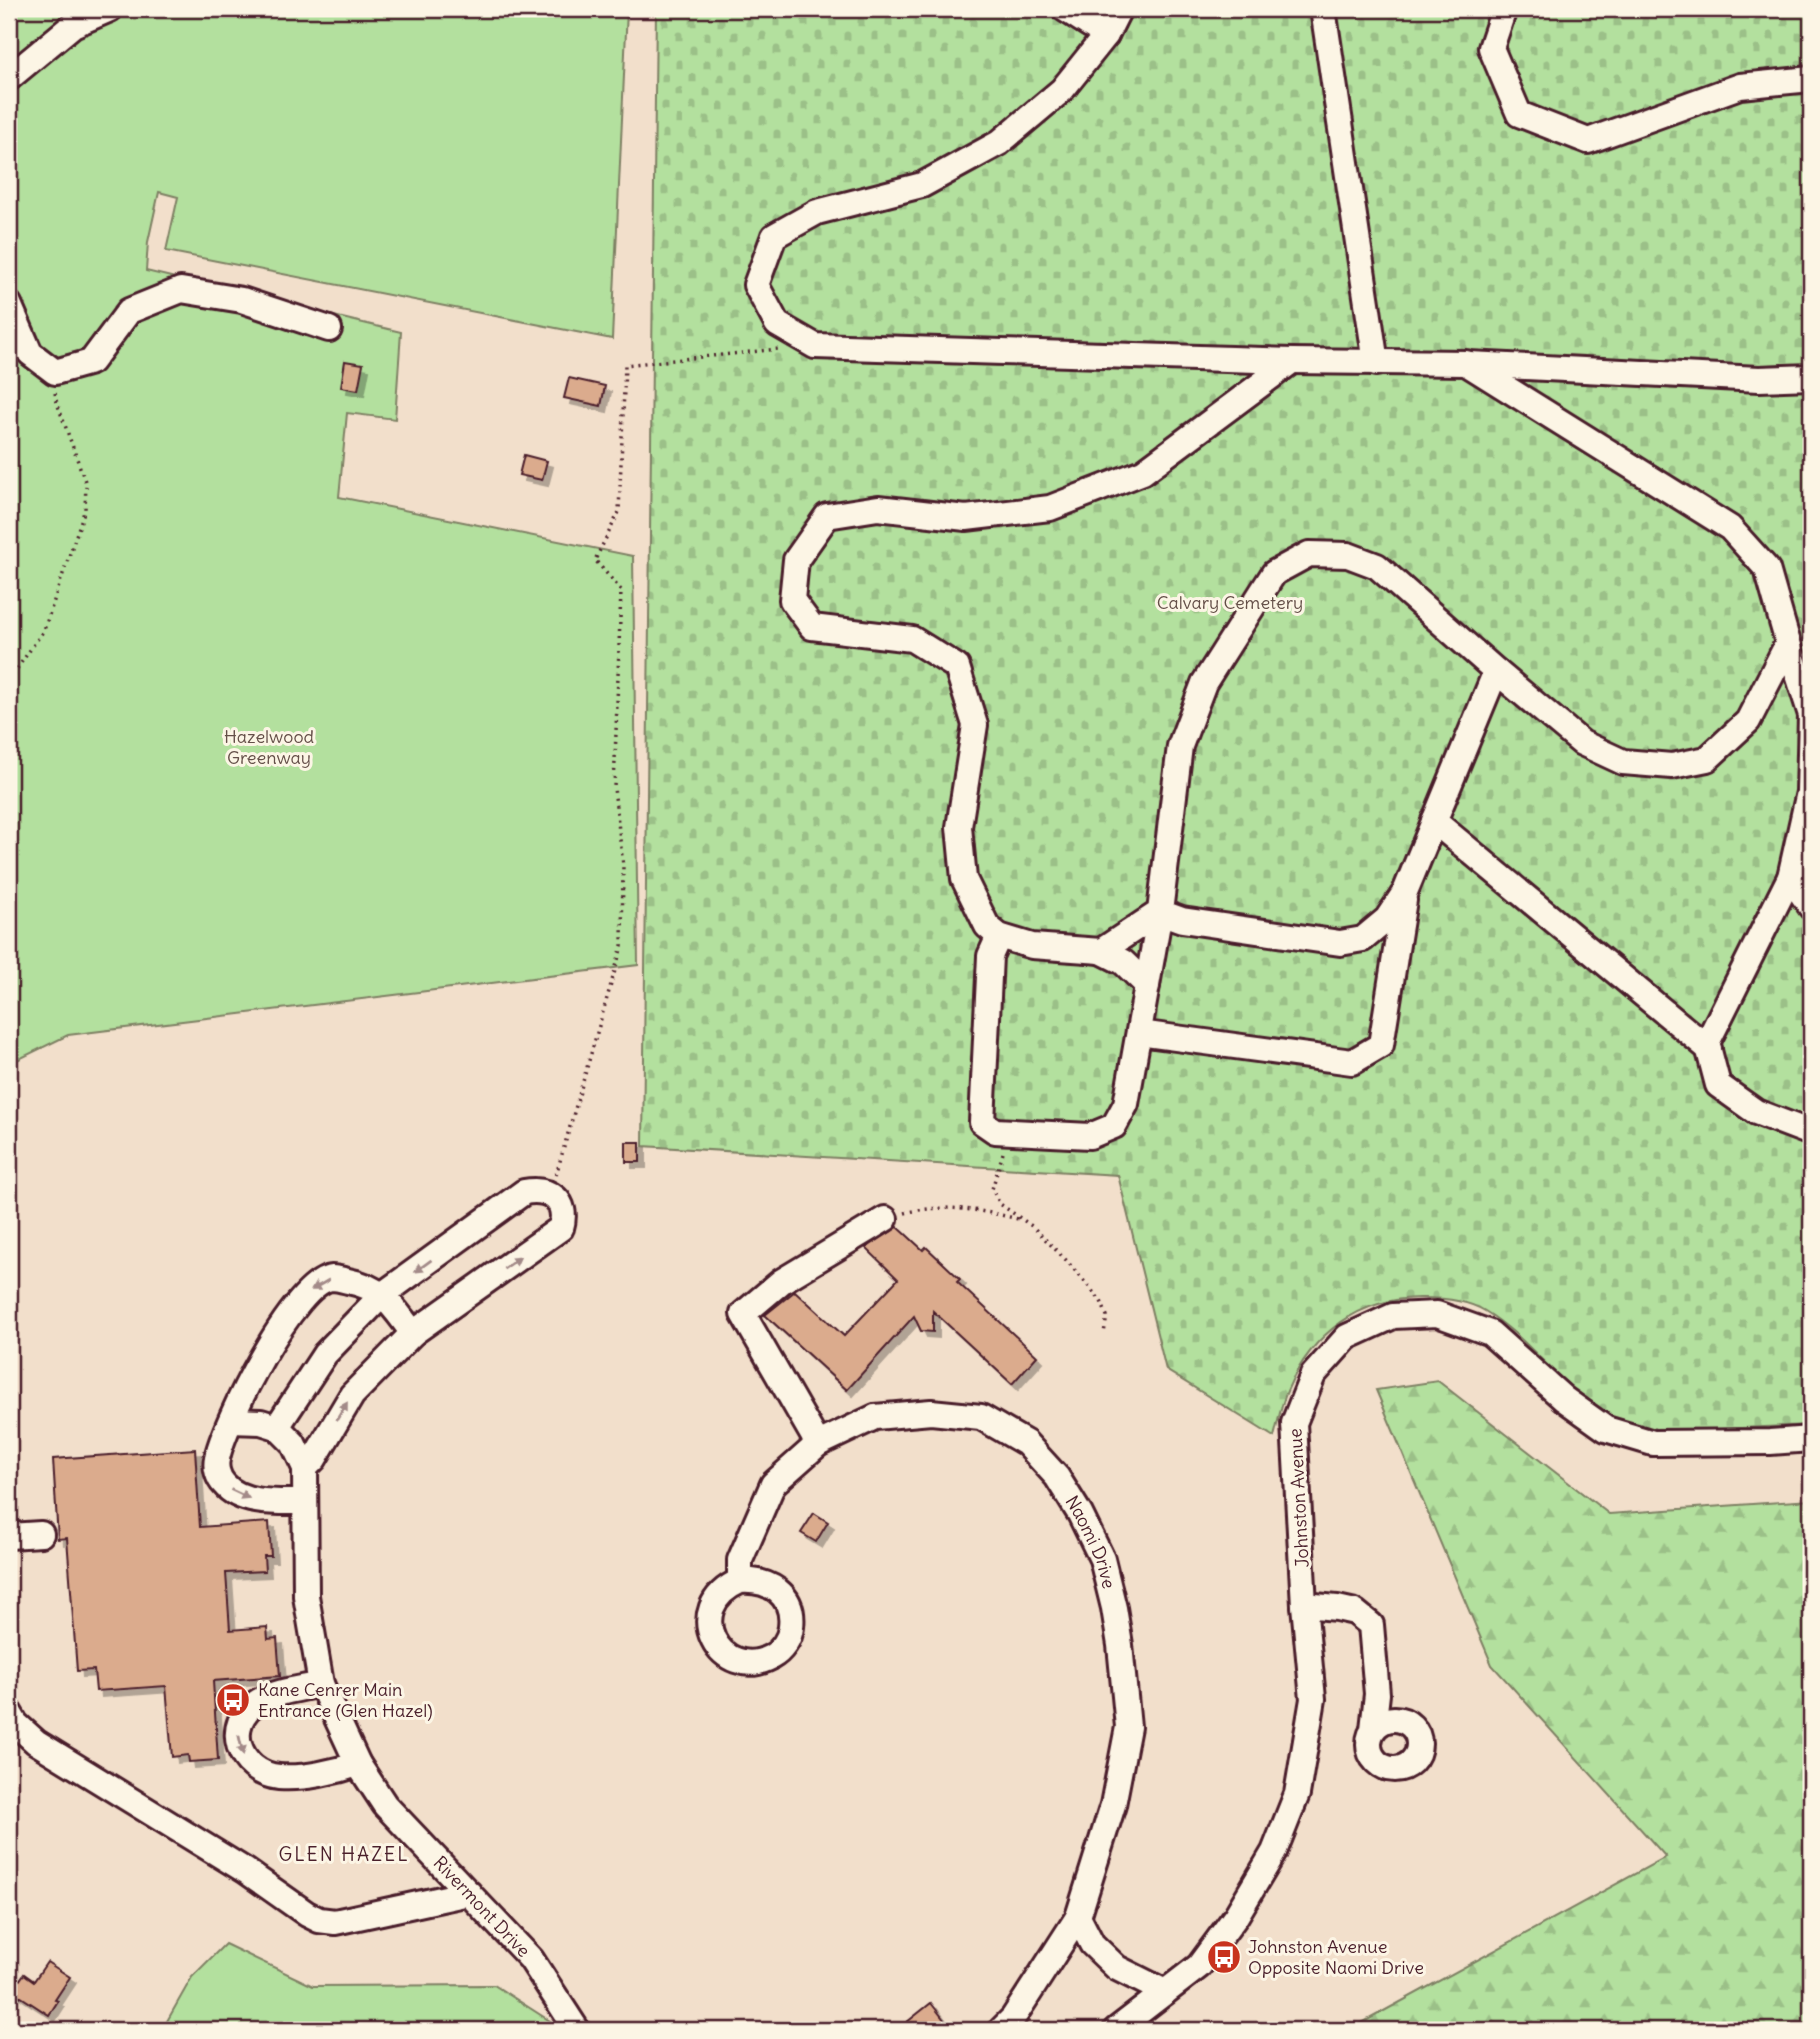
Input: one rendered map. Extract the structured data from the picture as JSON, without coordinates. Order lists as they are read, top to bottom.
{
  "streets": {
    "street": ["Johnston Avenue", "Naomi Drive", "Rivermont Drive"]
  },
  "districts": ["GLEN HAZEL"],
  "parks": ["Calvary Cemetery", "Hazelwood Greenway"],
  "places": {
    "bus stop": ["Kane Cenrer Main Entrance (Glen Hazel)", "Johnston Avenue Opposite Naomi Drive"]
  }
}
